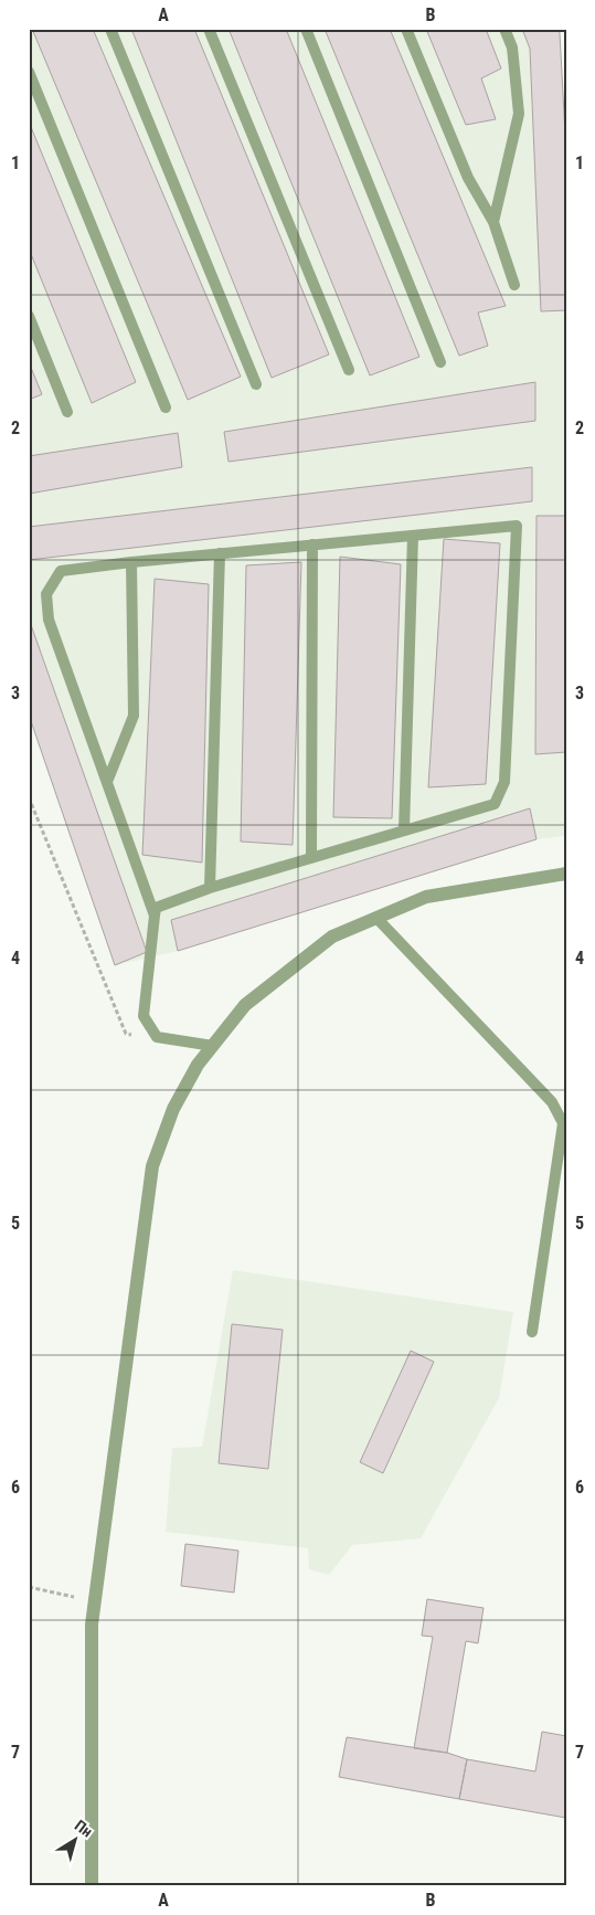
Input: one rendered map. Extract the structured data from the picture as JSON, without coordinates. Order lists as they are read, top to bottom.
{
  "north": "top right",
  "grid": {
    "columns": ["A", "B"],
    "rows": [
      "1",
      "2",
      "3",
      "4",
      "5",
      "6",
      "7"
    ]
  }
}
